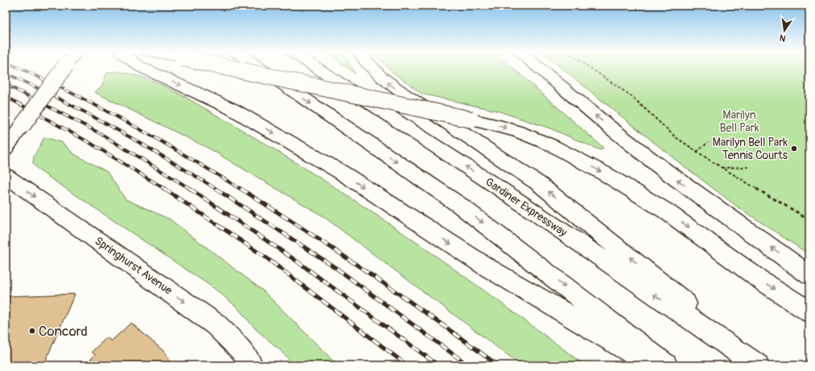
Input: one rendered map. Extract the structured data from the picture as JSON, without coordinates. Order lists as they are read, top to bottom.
{
  "streets": {
    "main road": ["Gardiner Expressway", "Springhurst Avenue"]
  },
  "one_way": ["Springhurst Avenue"],
  "parks": ["Marilyn Bell Park"],
  "places": ["Marilyn Bell Park Tennis Courts", "Concord"],
  "north": "bottom"
}
